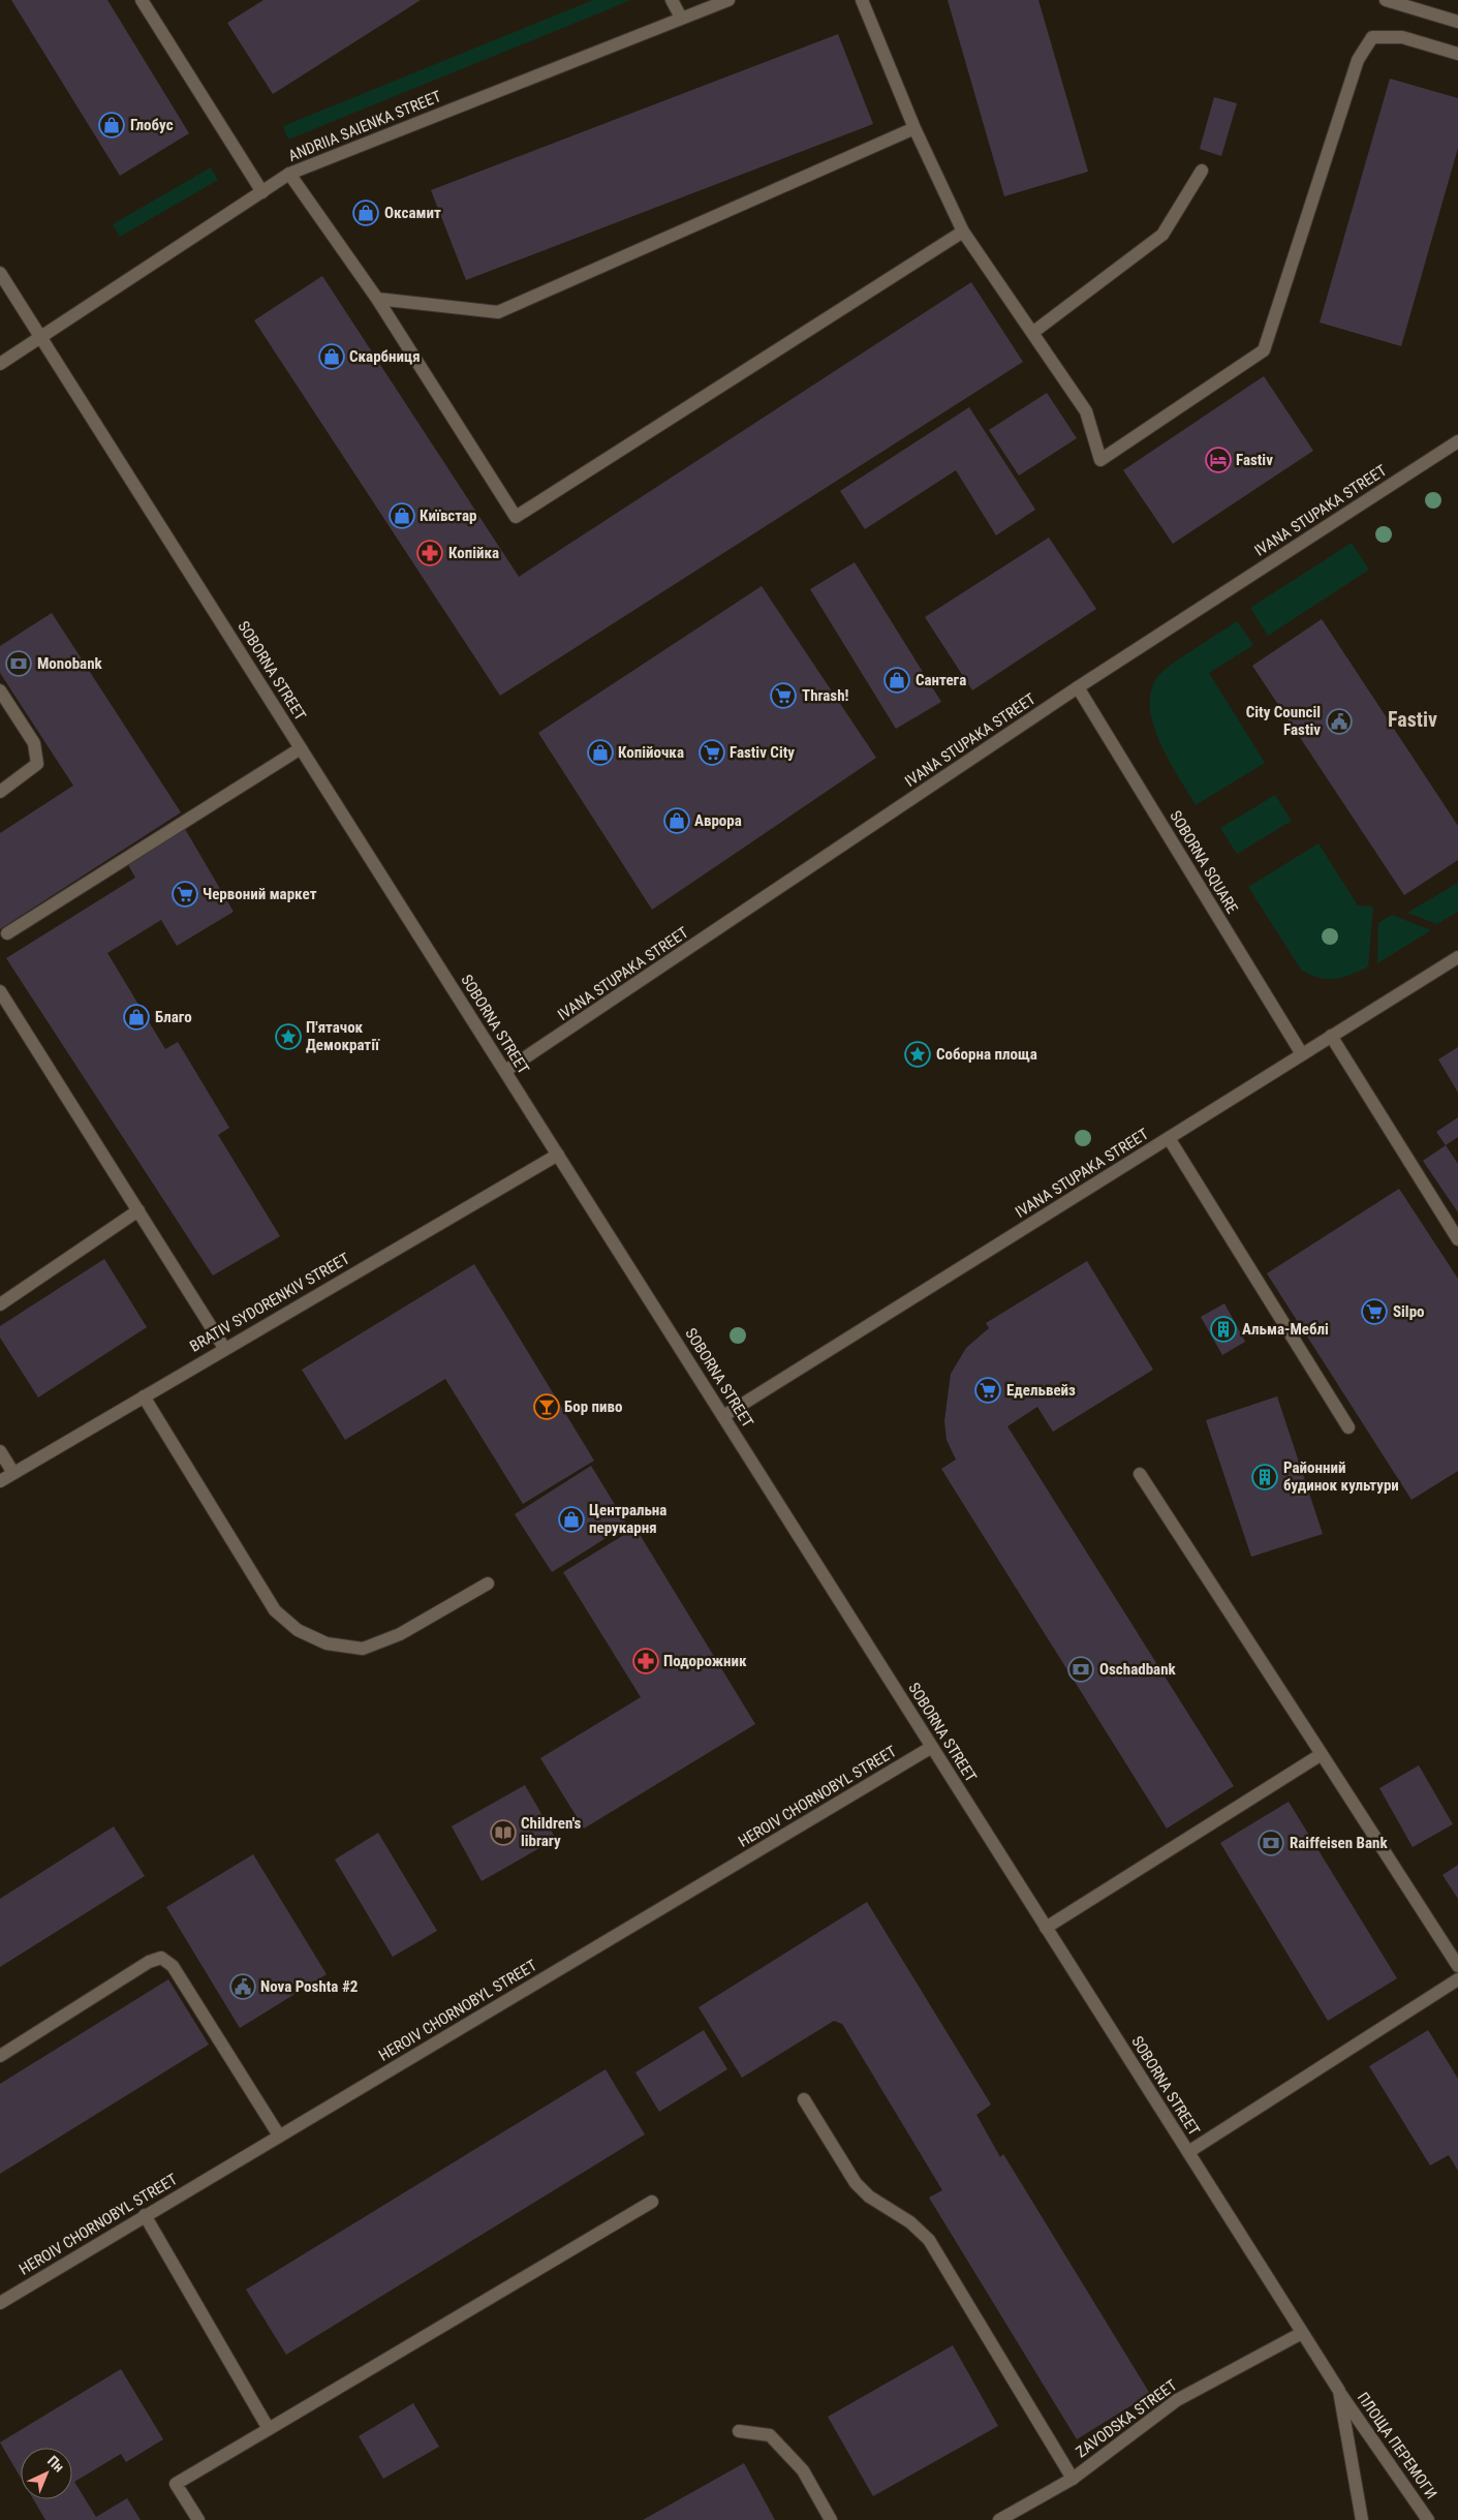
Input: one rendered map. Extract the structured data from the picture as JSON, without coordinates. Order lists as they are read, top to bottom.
{
  "streets": {
    "street": [
      "ANDRIIA SAIENKA STREET",
      "IVANA STUPAKA STREET",
      "SOBORNA STREET",
      "SOBORNA SQUARE",
      "BRATIV SYDORENKIV STREET",
      "HEROIV CHORNOBYL STREET",
      "ZAVODSKA STREET",
      "ПЛОЩА ПЕРЕМОГИ"
    ]
  },
  "crossings": [
    ["ANDRIIA SAIENKA STREET", "SOBORNA STREET"],
    ["IVANA STUPAKA STREET", "SOBORNA STREET"],
    ["IVANA STUPAKA STREET", "SOBORNA SQUARE"],
    ["SOBORNA STREET", "BRATIV SYDORENKIV STREET"],
    ["SOBORNA STREET", "HEROIV CHORNOBYL STREET"],
    ["SOBORNA STREET", "ZAVODSKA STREET"],
    ["SOBORNA STREET", "ПЛОЩА ПЕРЕМОГИ"]
  ],
  "districts": ["Fastiv"],
  "places": {
    "shop": [
      "Глобус",
      "Оксамит",
      "Скарбниця",
      "Київстар",
      "Сантега",
      "Копійочка",
      "Аврора",
      "Благо",
      "Центральна перукарня"
    ],
    "hotel": ["Fastiv"],
    "pharmacy": ["Копійка", "Подорожник"],
    "bank": ["Monobank", "Oschadbank", "Raiffeisen Bank"],
    "supermarket": [
      "Thrash!",
      "Fastiv City",
      "Червоний маркет",
      "Silpo",
      "Едельвейз"
    ],
    "public building": ["City Council Fastiv", "Nova Poshta #2"],
    "place": ["П'ятачок Демократії", "Соборна площа"],
    "building": ["Альма-Меблі", "Районний будинок культури"],
    "bar": ["Бор пиво"],
    "library": ["Children's library"]
  },
  "north": "top right"
}
